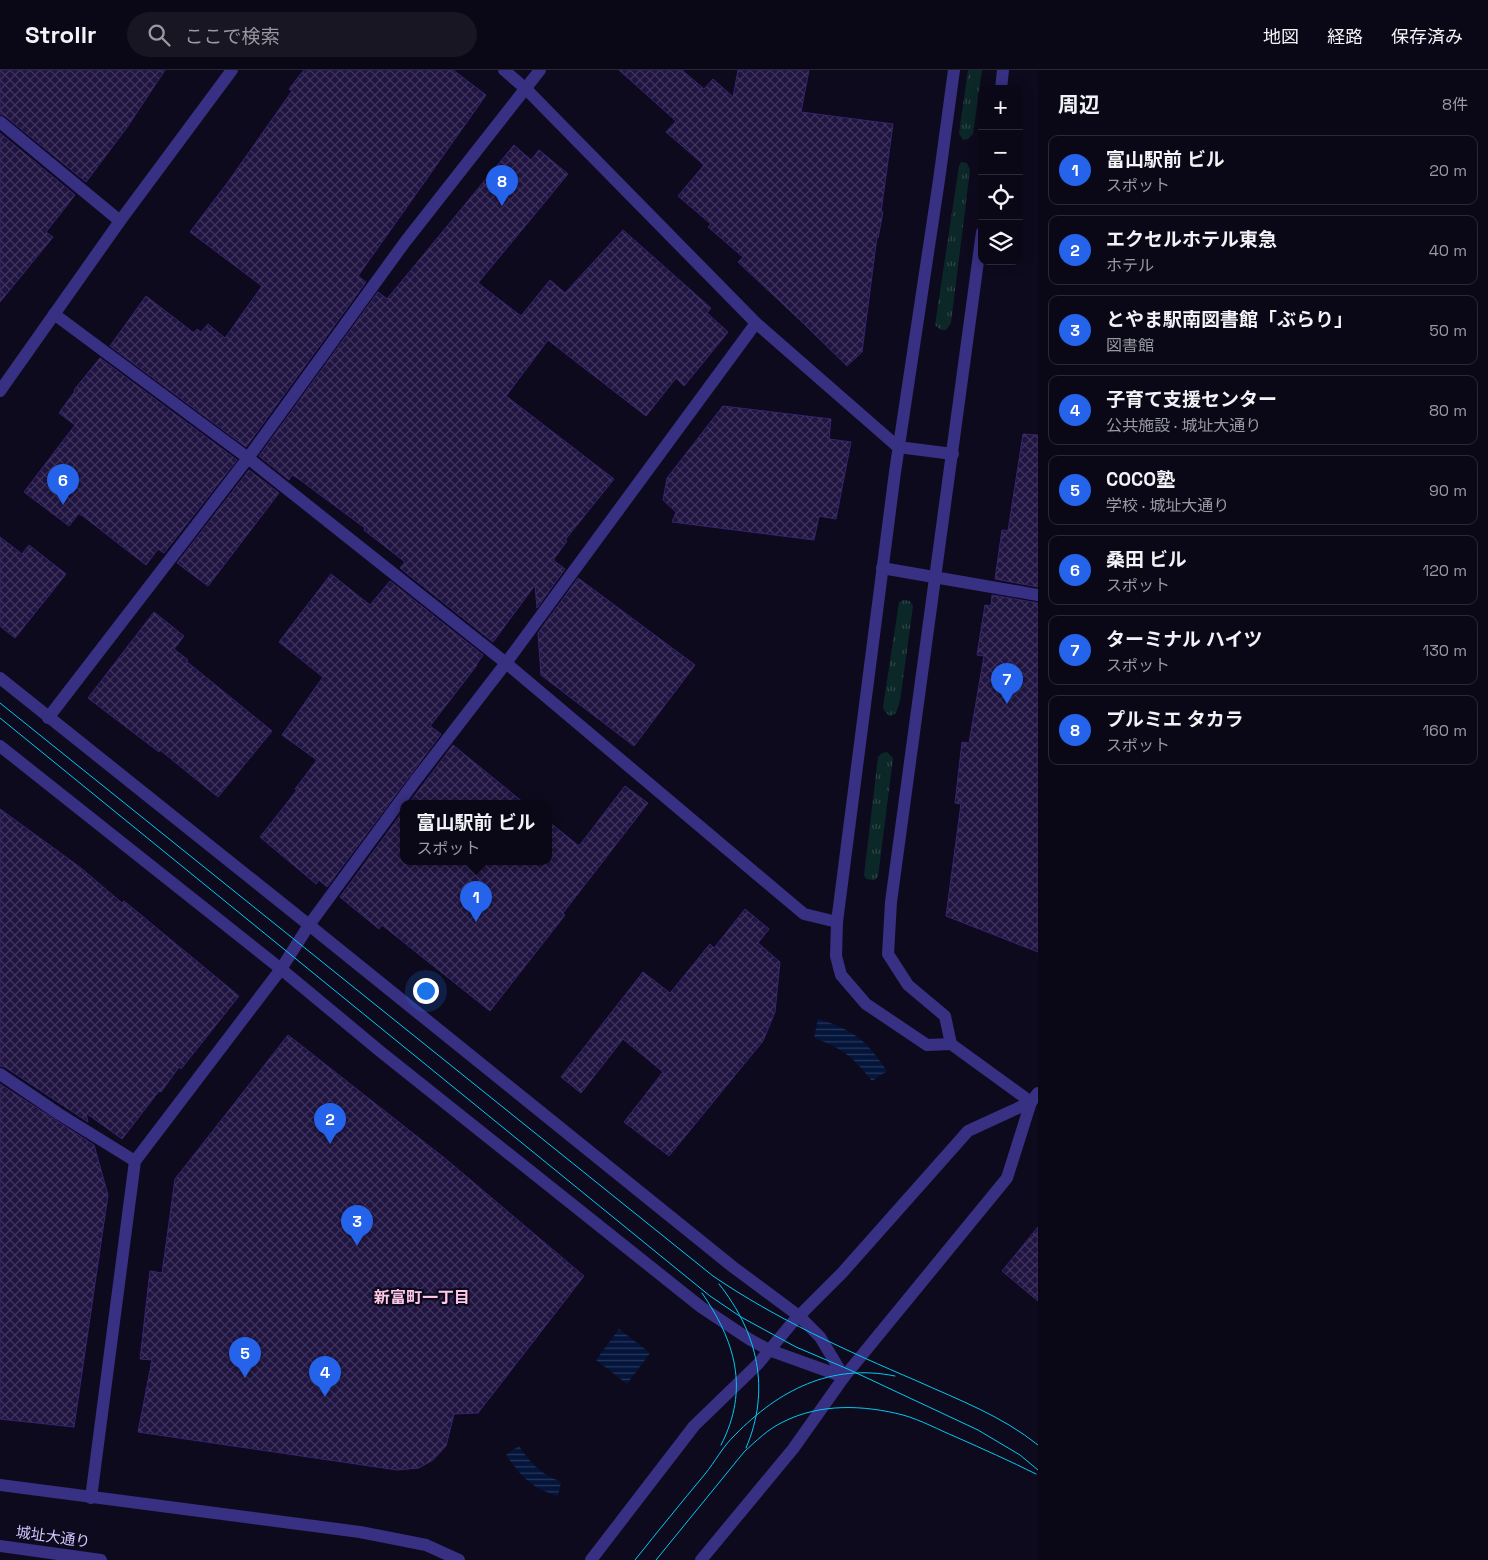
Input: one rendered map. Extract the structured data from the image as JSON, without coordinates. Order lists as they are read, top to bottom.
{
  "streets": {
    "street": ["城址大通り"]
  },
  "districts": ["新富町一丁目"],
  "page": {
    "header": "Strollr",
    "search": "ここで検索",
    "nav": ["地図", "経路", "保存済み"],
    "heading": ["周辺", "8件"],
    "map_buttons": ["+", "−"],
    "list": [
      {
        "mark": "1",
        "name": "富山駅前 ビル",
        "note": "スポット",
        "value": "20 m"
      },
      {
        "mark": "2",
        "name": "エクセルホテル東急",
        "note": "ホテル",
        "value": "40 m"
      },
      {
        "mark": "3",
        "name": "とやま駅南図書館「ぶらり」",
        "note": "図書館",
        "value": "50 m"
      },
      {
        "mark": "4",
        "name": "子育て支援センター",
        "note": "公共施設 · 城址大通り",
        "value": "80 m"
      },
      {
        "mark": "5",
        "name": "COCO塾",
        "note": "学校 · 城址大通り",
        "value": "90 m"
      },
      {
        "mark": "6",
        "name": "桑田 ビル",
        "note": "スポット",
        "value": "120 m"
      },
      {
        "mark": "7",
        "name": "ターミナル ハイツ",
        "note": "スポット",
        "value": "130 m"
      },
      {
        "mark": "8",
        "name": "プルミエ タカラ",
        "note": "スポット",
        "value": "160 m"
      }
    ],
    "pins": [
      "8",
      "6",
      "7",
      "1",
      "2",
      "3",
      "5",
      "4"
    ],
    "popup": ["富山駅前 ビル", "スポット"]
  }
}
